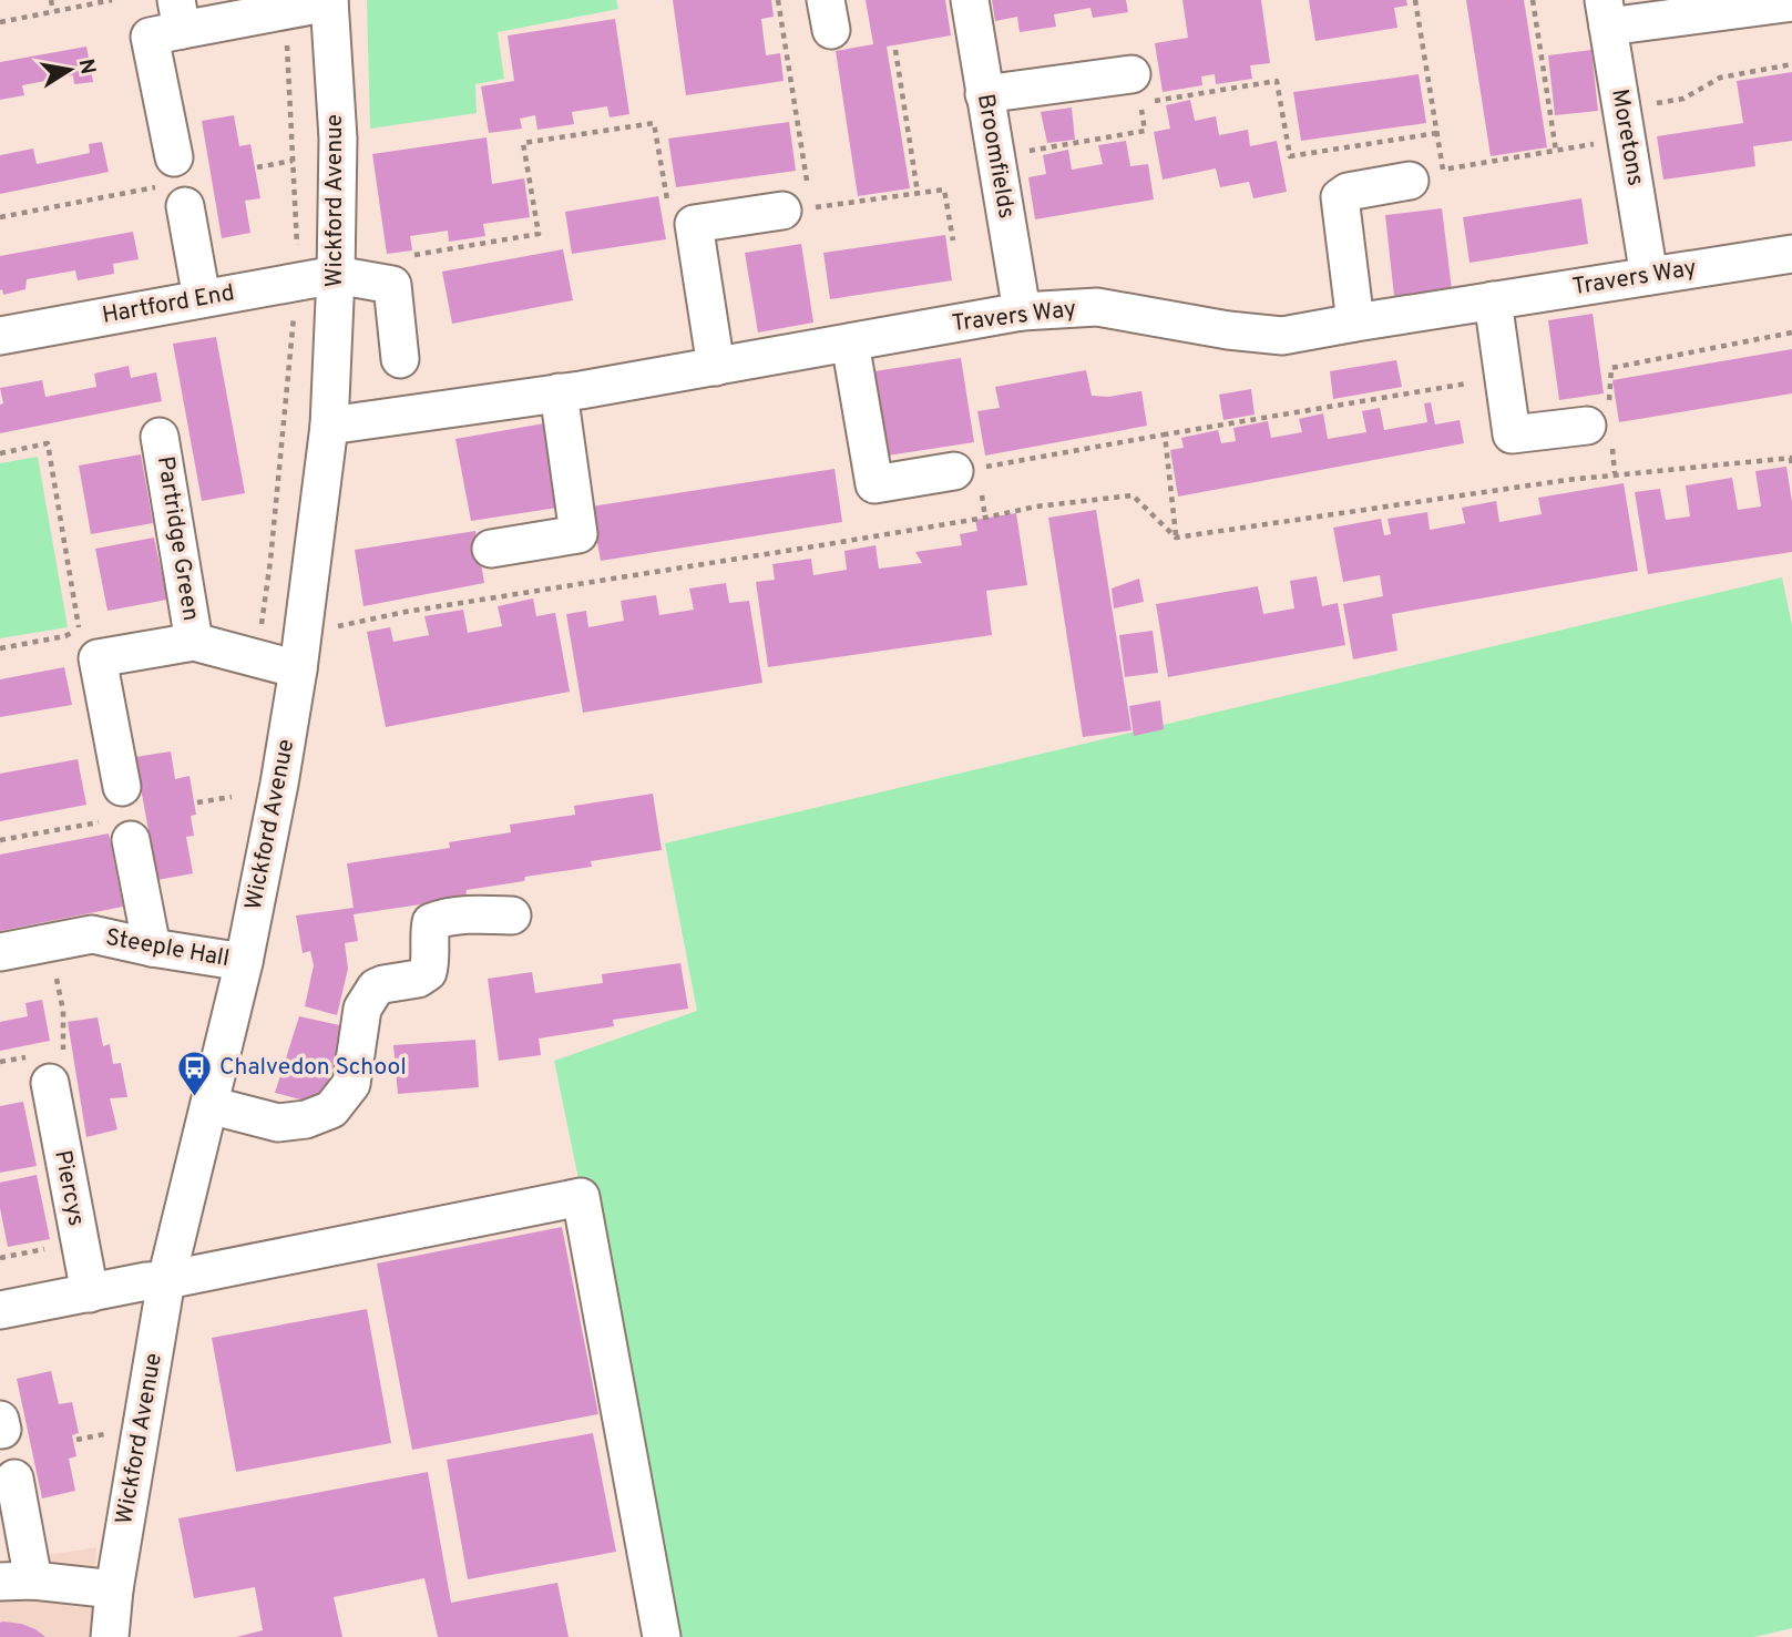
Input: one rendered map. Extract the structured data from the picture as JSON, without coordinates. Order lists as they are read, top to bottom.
{
  "streets": {
    "street": [
      "Moretons",
      "Broomfields",
      "Wickford Avenue",
      "Travers Way",
      "Hartford End",
      "Partridge Green",
      "Steeple Hall",
      "Piercys"
    ]
  },
  "crossings": [
    ["Moretons", "Travers Way"],
    ["Broomfields", "Travers Way"],
    ["Wickford Avenue", "Travers Way"],
    ["Wickford Avenue", "Hartford End"],
    ["Wickford Avenue", "Partridge Green"],
    ["Wickford Avenue", "Steeple Hall"]
  ],
  "places": {
    "bus stop": ["Chalvedon School"]
  },
  "north": "right"
}
